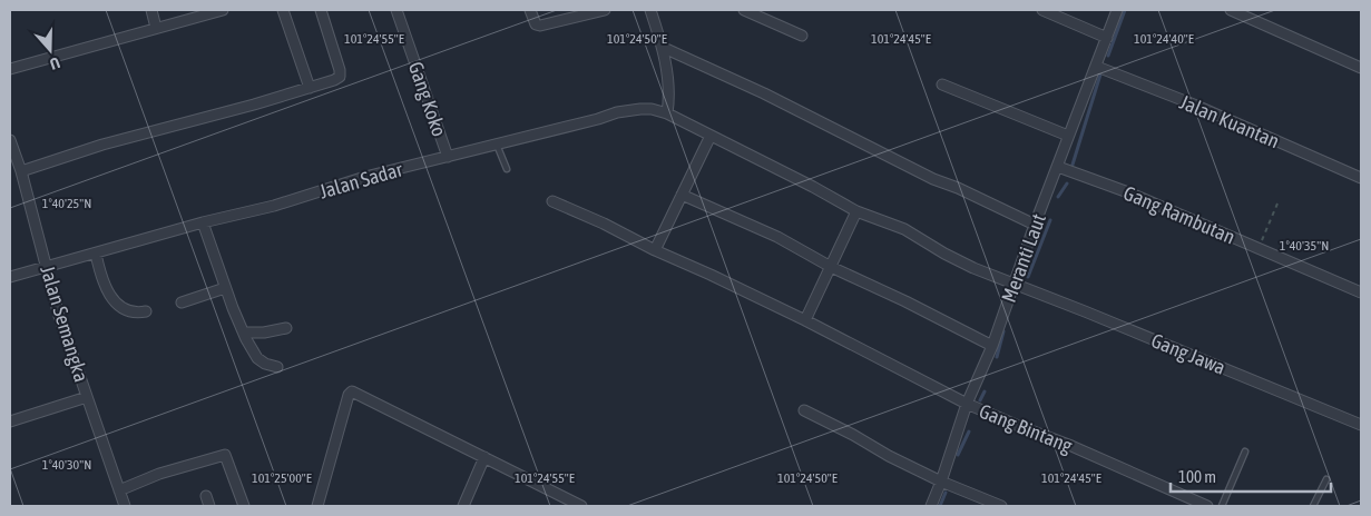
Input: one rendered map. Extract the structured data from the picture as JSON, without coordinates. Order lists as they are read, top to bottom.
{
  "streets": {
    "street": [
      "Gang Koko",
      "Jalan Kuantan",
      "Jalan Sadar",
      "Gang Rambutan",
      "Meranti Laut",
      "Jalan Semangka",
      "Gang Jawa",
      "Gang Bintang"
    ]
  },
  "crossings": [
    ["Gang Koko", "Jalan Sadar"],
    ["Jalan Kuantan", "Meranti Laut"],
    ["Jalan Sadar", "Jalan Semangka"],
    ["Jalan Sadar", "Gang Jawa"],
    ["Gang Rambutan", "Meranti Laut"],
    ["Meranti Laut", "Gang Jawa"],
    ["Meranti Laut", "Gang Bintang"]
  ],
  "scale_bar": "100 m",
  "north": "bottom",
  "coordinates": [
    "101°24'55\"E",
    "101°24'50\"E",
    "101°24'45\"E",
    "101°24'40\"E",
    "1°40'25\"N",
    "1°40'35\"N",
    "1°40'30\"N",
    "101°25'00\"E"
  ]
}
